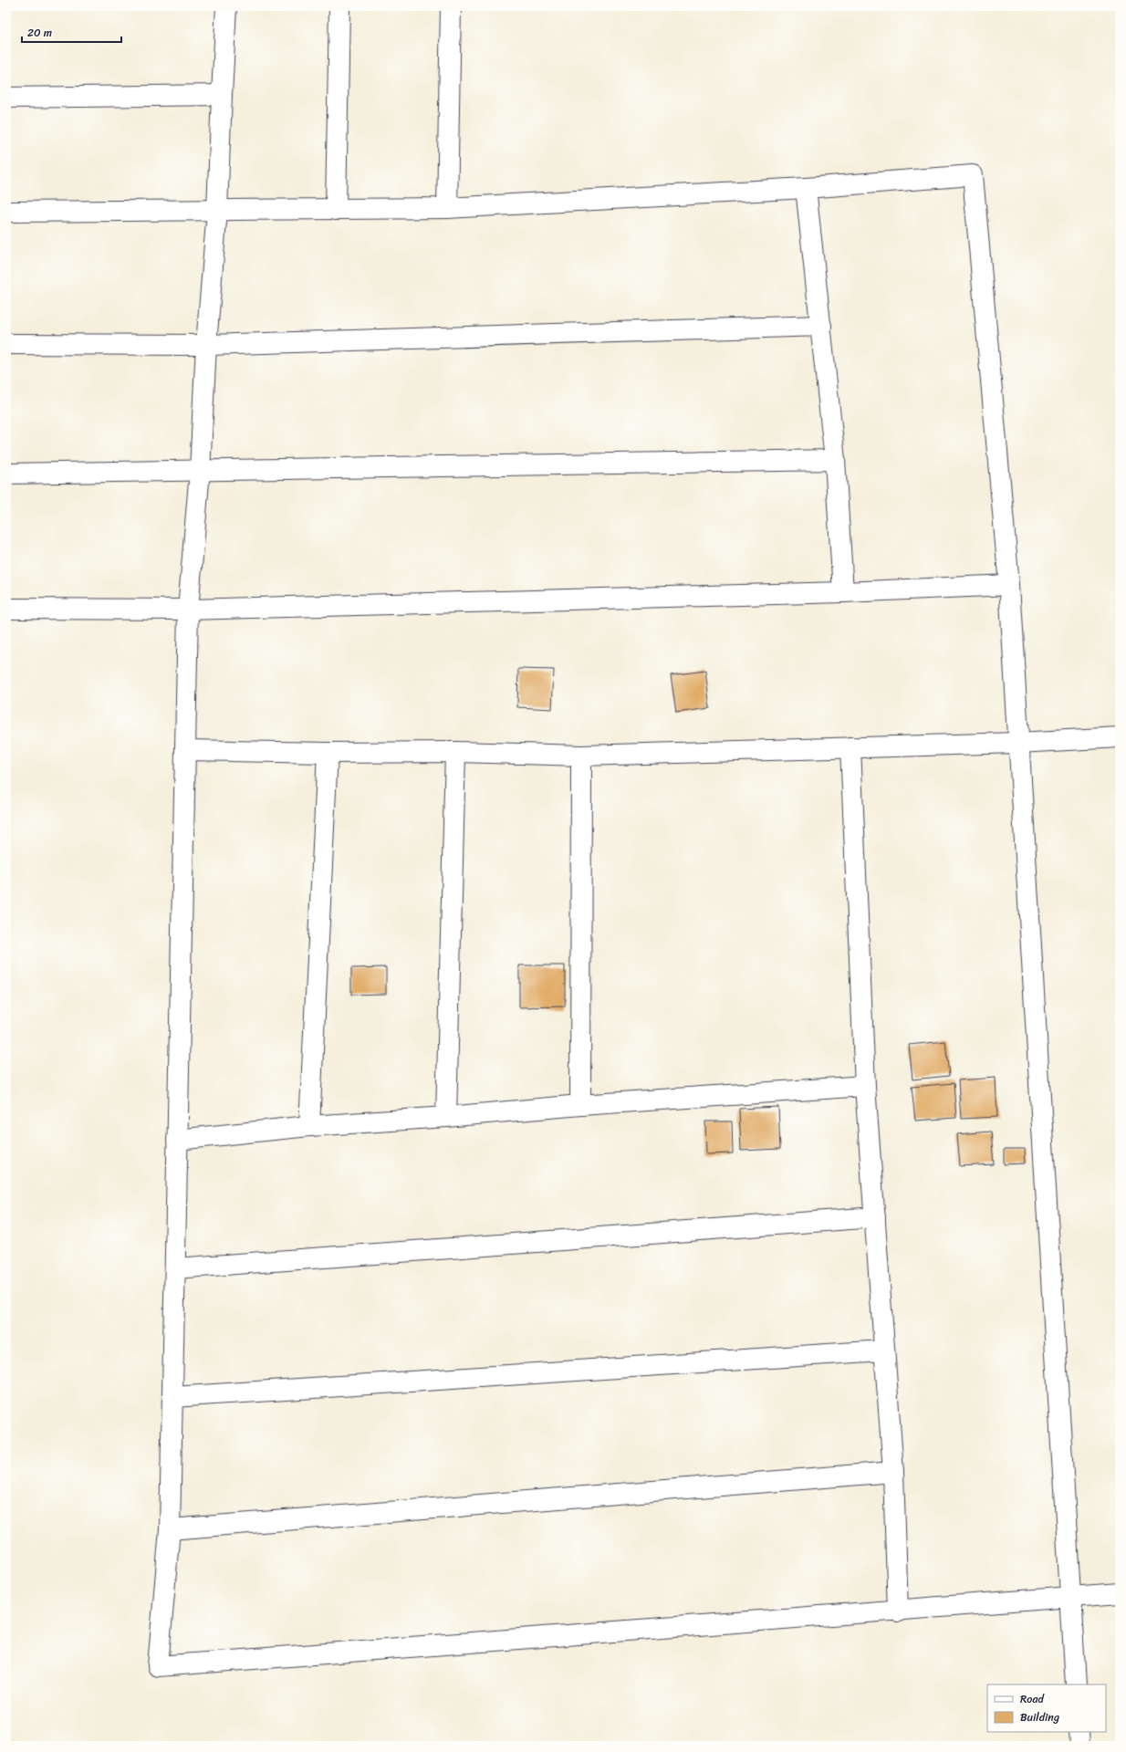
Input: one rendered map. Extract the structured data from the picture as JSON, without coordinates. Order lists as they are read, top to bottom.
{
  "legend": ["Road", "Building"],
  "scale_bar": "20 m"
}
